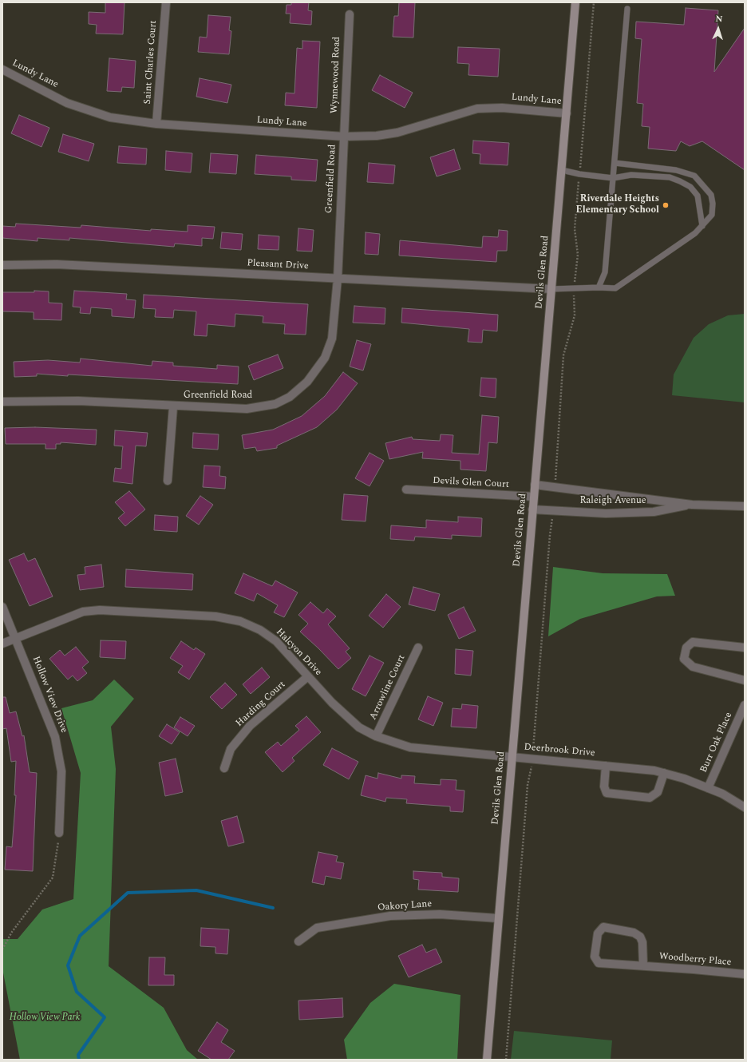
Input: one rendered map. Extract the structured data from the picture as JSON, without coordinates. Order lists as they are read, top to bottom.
{
  "streets": {
    "main road": ["Devils Glen Road"],
    "street": [
      "Saint Charles Court",
      "Lundy Lane",
      "Wynnewood Road",
      "Greenfield Road",
      "Pleasant Drive",
      "Devils Glen Court",
      "Raleigh Avenue",
      "Halcyon Drive",
      "Arrowline Court",
      "Hollow View Drive",
      "Harding Court",
      "Burr Oak Place",
      "Deerbrook Drive",
      "Oakory Lane",
      "Woodberry Place"
    ]
  },
  "crossings": [
    ["Saint Charles Court", "Lundy Lane"],
    ["Lundy Lane", "Wynnewood Road"],
    ["Lundy Lane", "Greenfield Road"],
    ["Lundy Lane", "Devils Glen Road"],
    ["Wynnewood Road", "Greenfield Road"],
    ["Greenfield Road", "Pleasant Drive"],
    ["Pleasant Drive", "Devils Glen Road"],
    ["Devils Glen Road", "Devils Glen Court"],
    ["Devils Glen Road", "Raleigh Avenue"],
    ["Devils Glen Road", "Halcyon Drive"],
    ["Devils Glen Road", "Deerbrook Drive"],
    ["Devils Glen Road", "Oakory Lane"],
    ["Halcyon Drive", "Arrowline Court"],
    ["Halcyon Drive", "Hollow View Drive"],
    ["Halcyon Drive", "Harding Court"],
    ["Halcyon Drive", "Deerbrook Drive"],
    ["Burr Oak Place", "Deerbrook Drive"]
  ],
  "parks": ["Hollow View Park"],
  "places": ["Riverdale Heights Elementary School"],
  "north": "top"
}
